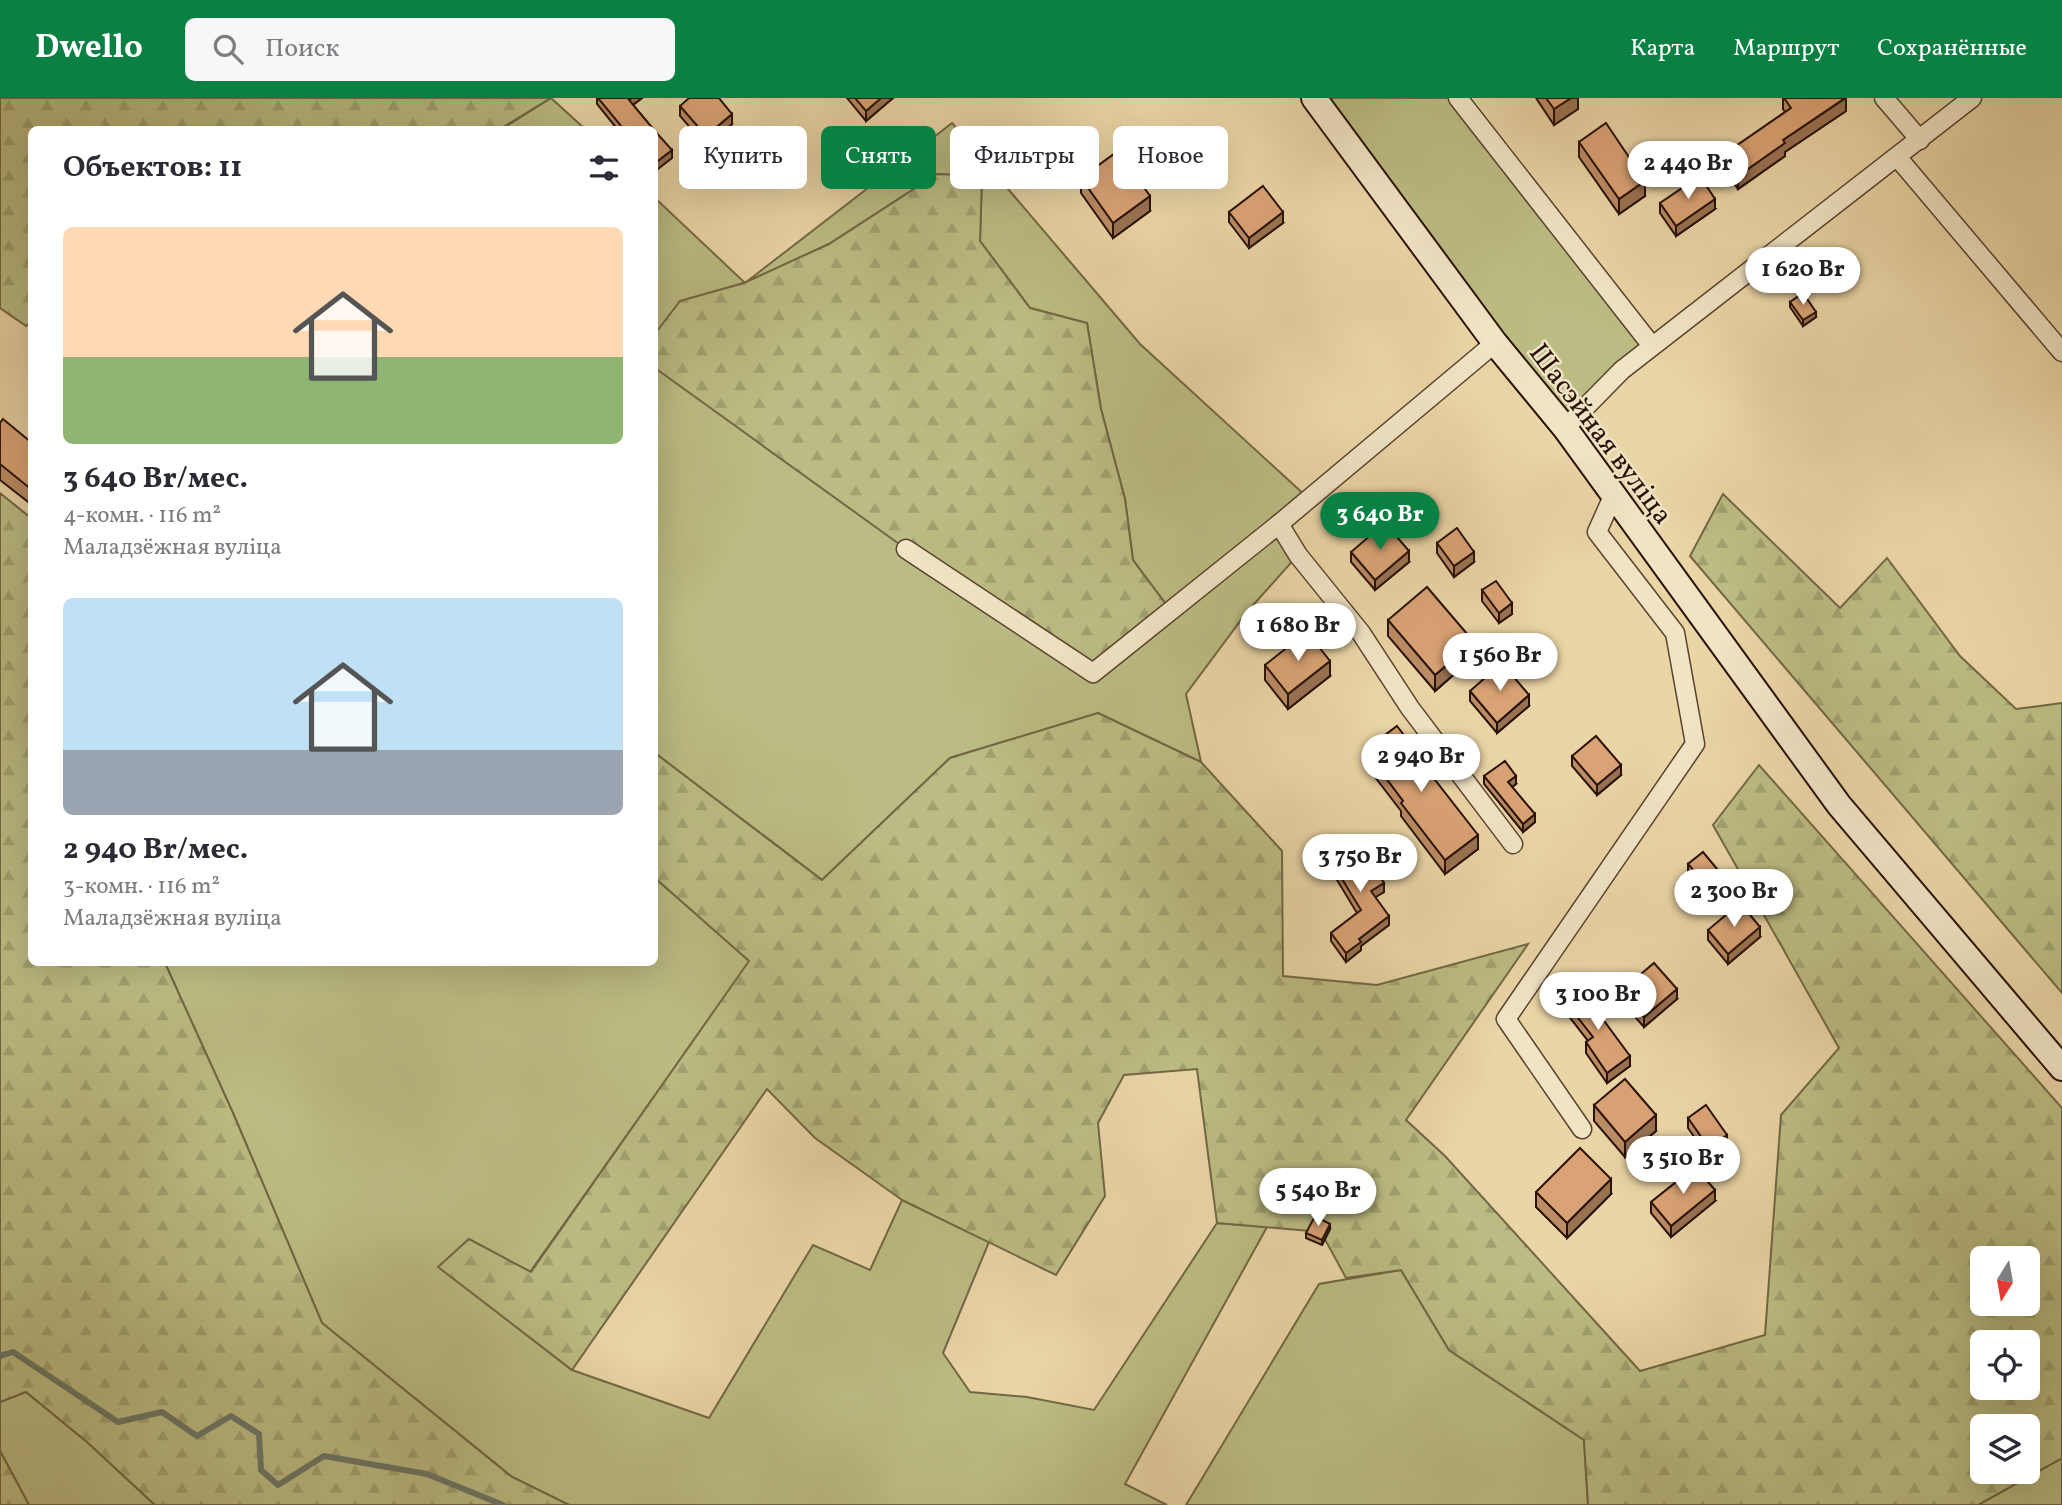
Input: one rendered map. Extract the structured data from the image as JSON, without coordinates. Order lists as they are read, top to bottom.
{
  "streets": {
    "main road": ["Шасэйная вуліца"]
  },
  "north": "bottom",
  "page": {
    "header": "Dwello",
    "search": "Поиск",
    "nav": ["Карта", "Маршрут", "Сохранённые"],
    "chip": [
      "Купить",
      "Снять",
      "Фильтры",
      "Новое"
    ],
    "heading": "Объектов: 11",
    "price": [
      "2 440 Br",
      "1 620 Br",
      "3 640 Br",
      "1 680 Br",
      "1 560 Br",
      "2 940 Br",
      "3 750 Br",
      "2 300 Br",
      "3 100 Br",
      "3 510 Br",
      "5 540 Br"
    ],
    "list": [
      {
        "name": "3 640 Br/мес.",
        "note": "4-комн. · 116 m² · Маладзёжная вуліца"
      },
      {
        "name": "2 940 Br/мес.",
        "note": "3-комн. · 116 m² · Маладзёжная вуліца"
      }
    ]
  }
}
